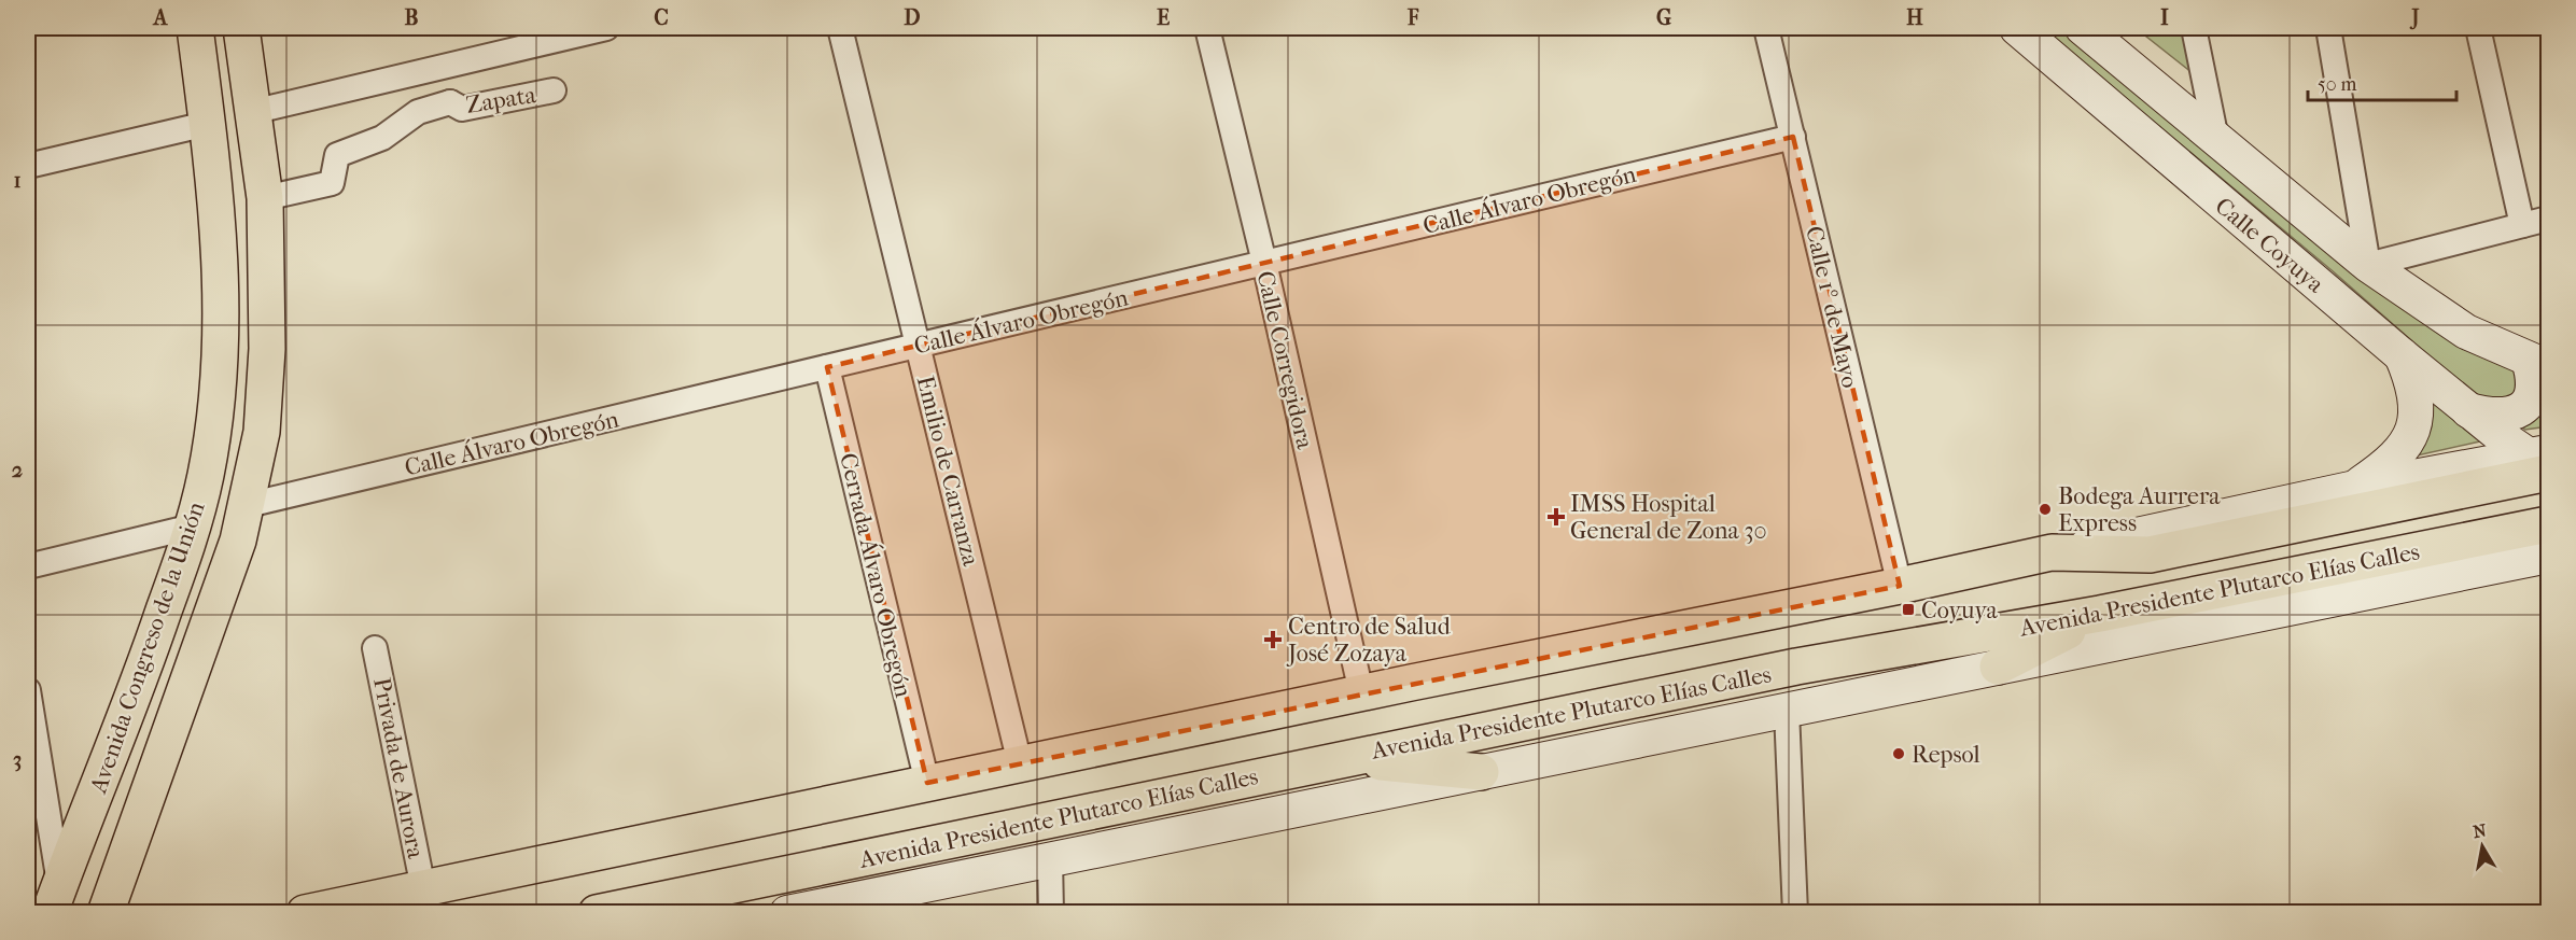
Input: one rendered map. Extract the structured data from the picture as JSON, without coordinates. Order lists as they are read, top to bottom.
{
  "streets": {
    "main road": ["Avenida Presidente Plutarco Elías Calles", "Avenida Congreso de la Unión"],
    "street": [
      "Zapata",
      "Calle Álvaro Obregón",
      "Calle Coyuya",
      "Calle 1º de Mayo",
      "Calle Corregidora",
      "Emilio de Carranza",
      "Cerrada Álvaro Obregón",
      "Privada de Aurora"
    ]
  },
  "crossings": [
    ["Calle Álvaro Obregón", "Calle 1º de Mayo"],
    ["Calle Álvaro Obregón", "Calle Corregidora"],
    ["Calle Álvaro Obregón", "Emilio de Carranza"],
    ["Calle Álvaro Obregón", "Cerrada Álvaro Obregón"],
    ["Calle Álvaro Obregón", "Avenida Congreso de la Unión"],
    ["Calle Coyuya", "Avenida Presidente Plutarco Elías Calles"],
    ["Calle 1º de Mayo", "Avenida Presidente Plutarco Elías Calles"],
    ["Calle Corregidora", "Avenida Presidente Plutarco Elías Calles"],
    ["Emilio de Carranza", "Avenida Presidente Plutarco Elías Calles"],
    ["Cerrada Álvaro Obregón", "Avenida Presidente Plutarco Elías Calles"],
    ["Avenida Presidente Plutarco Elías Calles", "Privada de Aurora"]
  ],
  "places": {
    "other": ["Bodega Aurrera Express", "Repsol"],
    "health": ["IMSS Hospital General de Zona 30", "Centro de Salud José Zozaya"],
    "transit": ["Coyuya"]
  },
  "scale_bar": "50 m",
  "north": "top",
  "grid": {
    "columns": [
      "A",
      "B",
      "C",
      "D",
      "E",
      "F",
      "G",
      "H",
      "I",
      "J"
    ],
    "rows": ["1", "2", "3"]
  }
}
